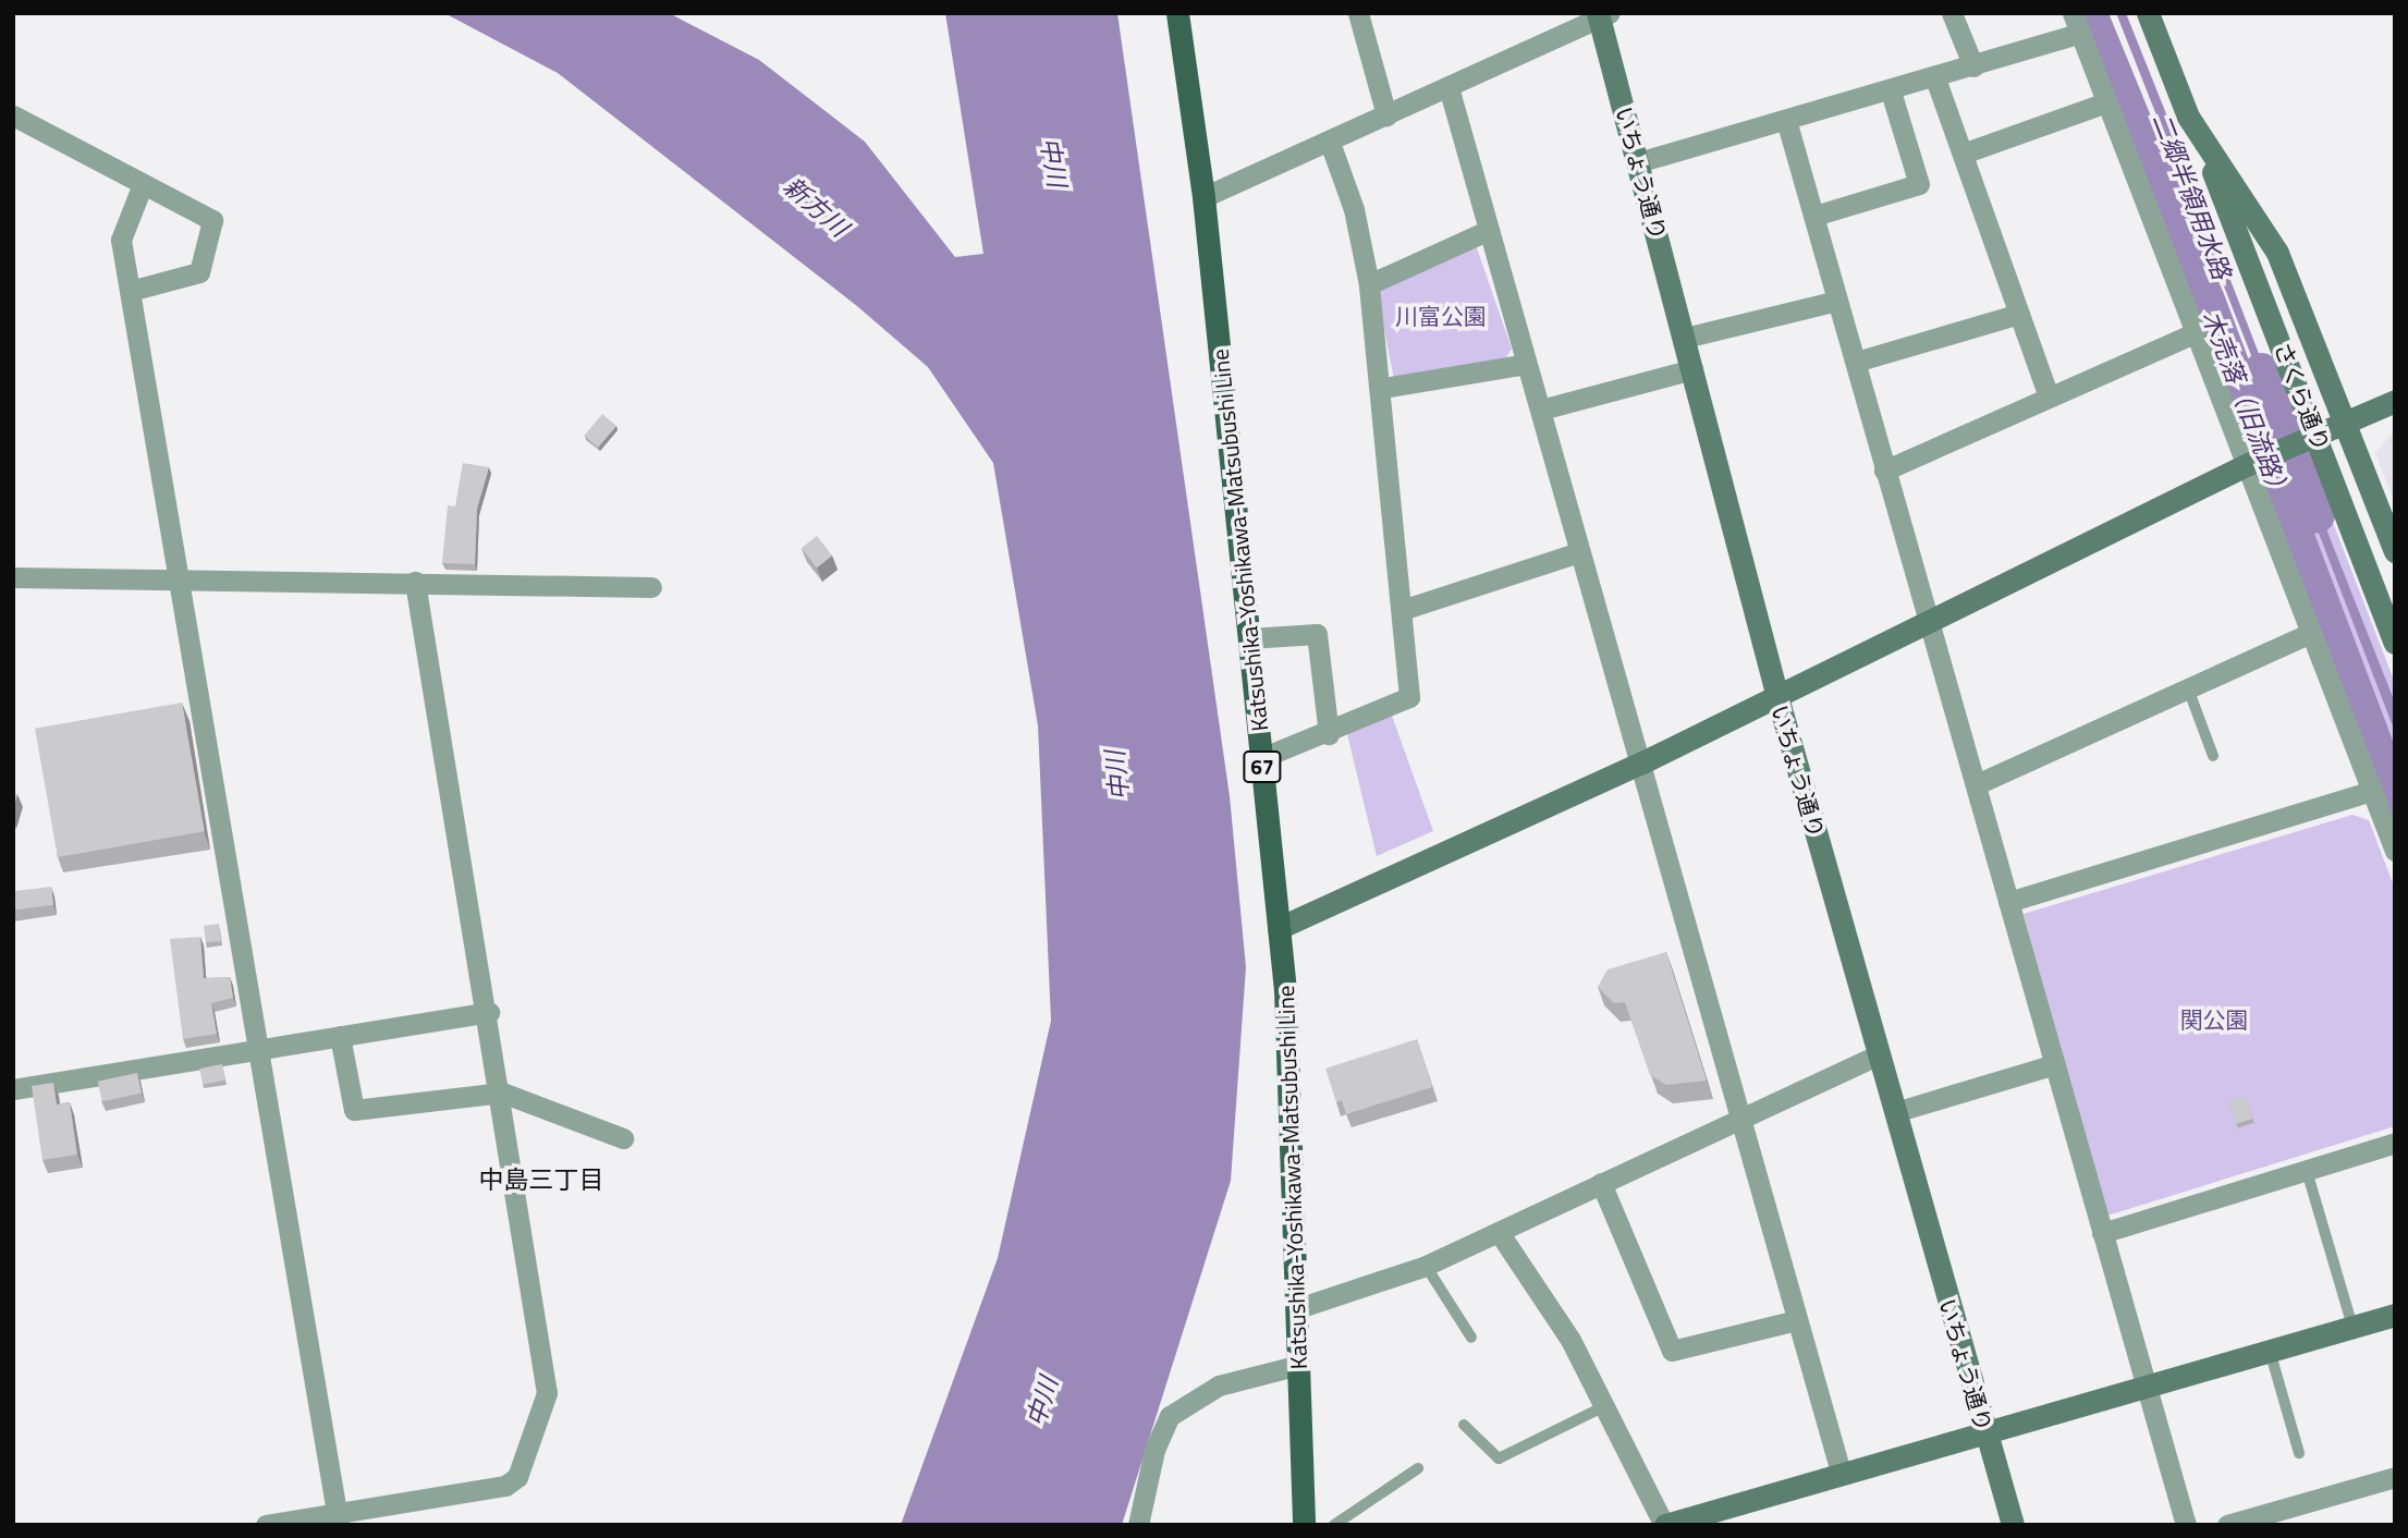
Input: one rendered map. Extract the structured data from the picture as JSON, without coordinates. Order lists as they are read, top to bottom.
{
  "streets": {
    "main road": ["Katsushika-Yoshikawa-Matsubushi Line", "67"],
    "street": ["いちょう通り", "さくら通り"]
  },
  "districts": ["中島三丁目"],
  "water": [
    "中川",
    "二郷半領用水路",
    "新方川",
    "木売落（旧流路）"
  ],
  "parks": ["川富公園", "関公園"]
}
